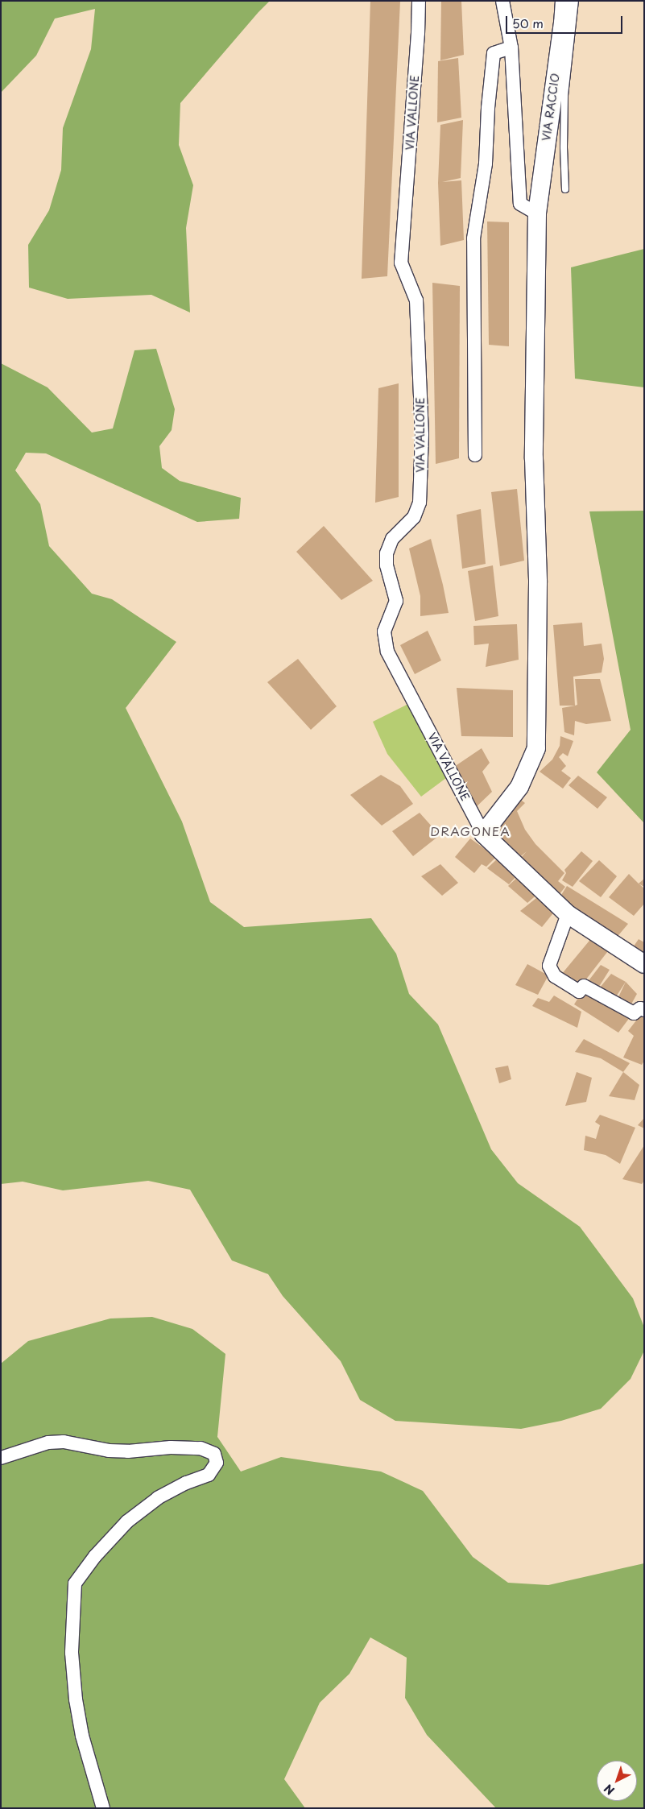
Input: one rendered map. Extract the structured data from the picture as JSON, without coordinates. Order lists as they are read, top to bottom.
{
  "streets": {
    "street": ["VIA RACCIO", "VIA VALLONE"]
  },
  "districts": ["DRAGONEA"],
  "scale_bar": "50 m",
  "north": "bottom left"
}
